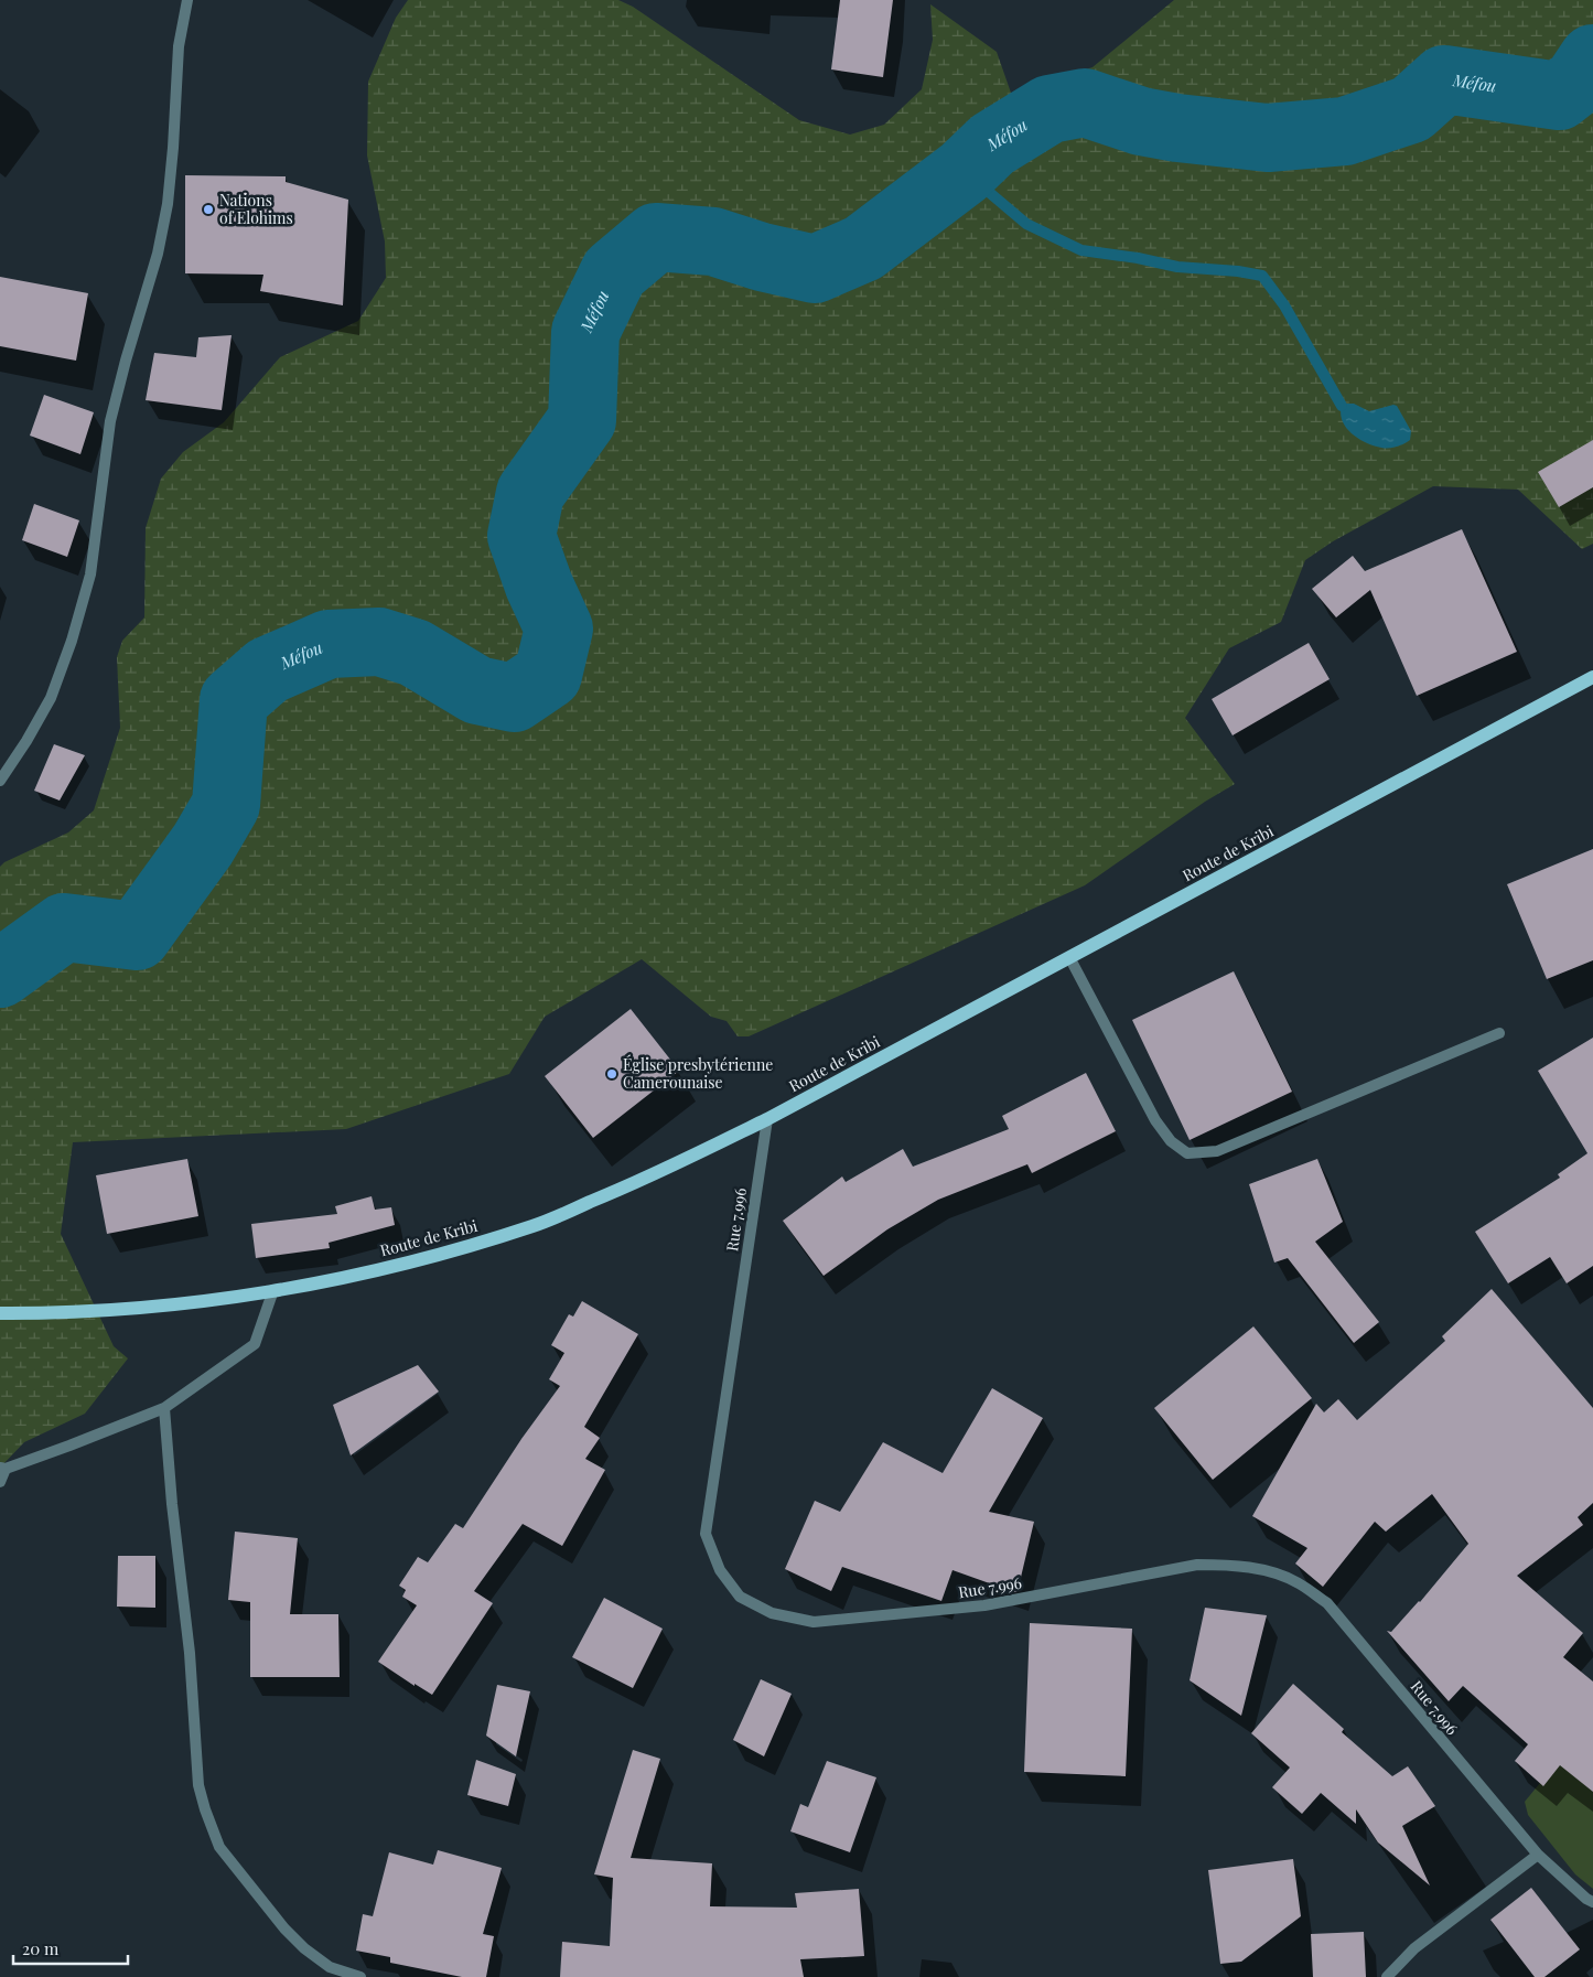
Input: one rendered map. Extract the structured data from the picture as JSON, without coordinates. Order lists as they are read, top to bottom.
{
  "streets": {
    "main road": ["Route de Kribi"],
    "street": ["Rue 7.996"]
  },
  "crossings": [
    ["Route de Kribi", "Rue 7.996"]
  ],
  "water": ["Méfou"],
  "places": ["Nations of Elohims", "Église presbytérienne Camerounaise"],
  "scale_bar": "20 m"
}
